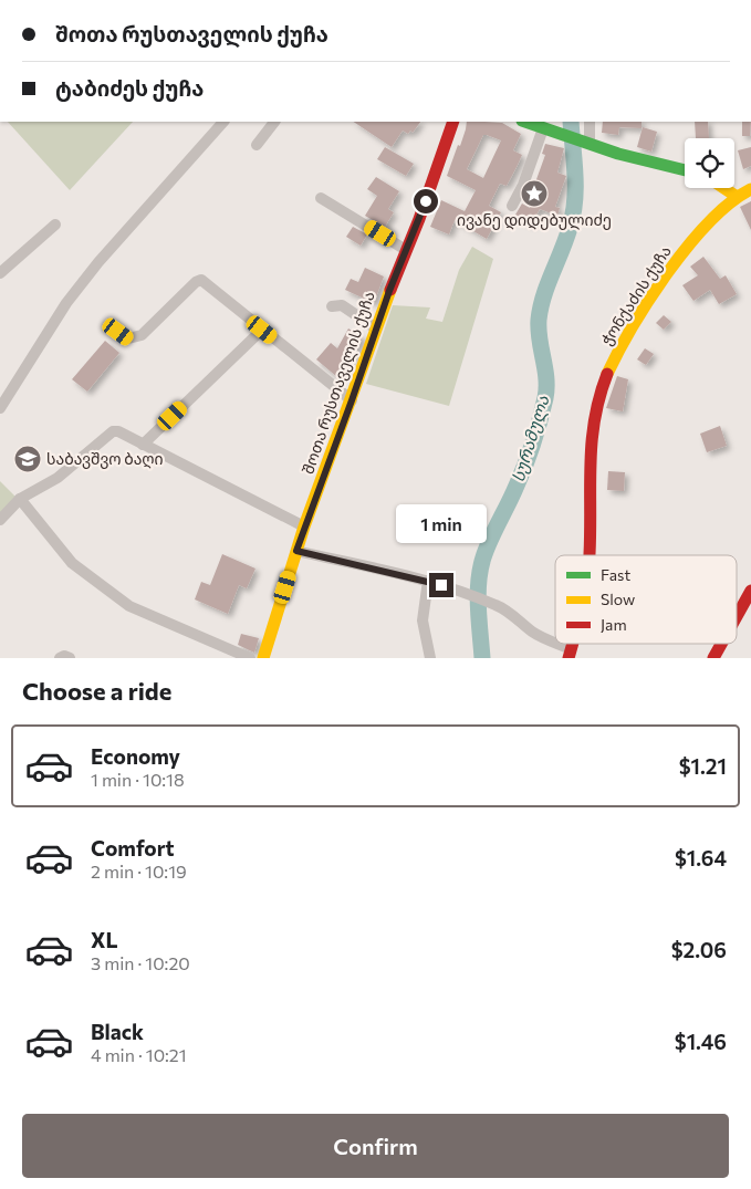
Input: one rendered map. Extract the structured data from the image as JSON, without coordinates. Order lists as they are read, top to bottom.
{
  "streets": {
    "street": ["ჭონქაძის ქუჩა", "შოთა რუსთაველის ქუჩა"]
  },
  "water": ["სურამულა"],
  "places": {
    "place": ["ივანე დიდებულიძე"],
    "school or university": ["საბავშვო ბაღი"]
  },
  "legend": ["Fast", "Slow", "Jam"],
  "page": {
    "banner": ["შოთა რუსთაველის ქუჩა", "ტაბიძეს ქუჩა"],
    "bubble": "1 min",
    "heading": "Choose a ride",
    "list": [
      {
        "name": "Economy",
        "note": "1 min · 10:18",
        "value": "$1.21"
      },
      {
        "name": "Comfort",
        "note": "2 min · 10:19",
        "value": "$1.64"
      },
      {
        "name": "XL",
        "note": "3 min · 10:20",
        "value": "$2.06"
      },
      {
        "name": "Black",
        "note": "4 min · 10:21",
        "value": "$1.46"
      }
    ],
    "buttons": "Confirm"
  }
}
